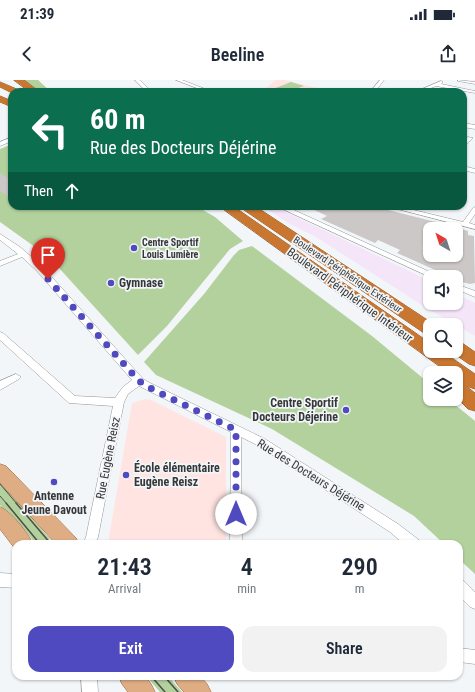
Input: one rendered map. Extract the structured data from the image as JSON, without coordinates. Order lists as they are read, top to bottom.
{
  "streets": {
    "highway": ["Boulevard Périphérique Extérieur", "Boulevard Périphérique Intérieur"],
    "street": ["Rue Eugène Reisz", "Rue des Docteurs Déjérine"]
  },
  "crossings": [
    ["Rue Eugène Reisz", "Rue des Docteurs Déjérine"]
  ],
  "places": [
    "Centre Sportif Louis Lumière",
    "Gymnase",
    "Centre Sportif Docteurs Déjerine",
    "École élémentaire Eugène Reisz",
    "Antenne Jeune Davout"
  ],
  "north": "top left",
  "page": {
    "status": "21:39",
    "header": "Beeline",
    "turn": ["60 m", "Rue des Docteurs Déjérine"],
    "then": "Then",
    "eta": [
      "21:43",
      "Arrival",
      "4",
      "min",
      "290",
      "m"
    ],
    "buttons": ["Exit", "Share"]
  }
}
